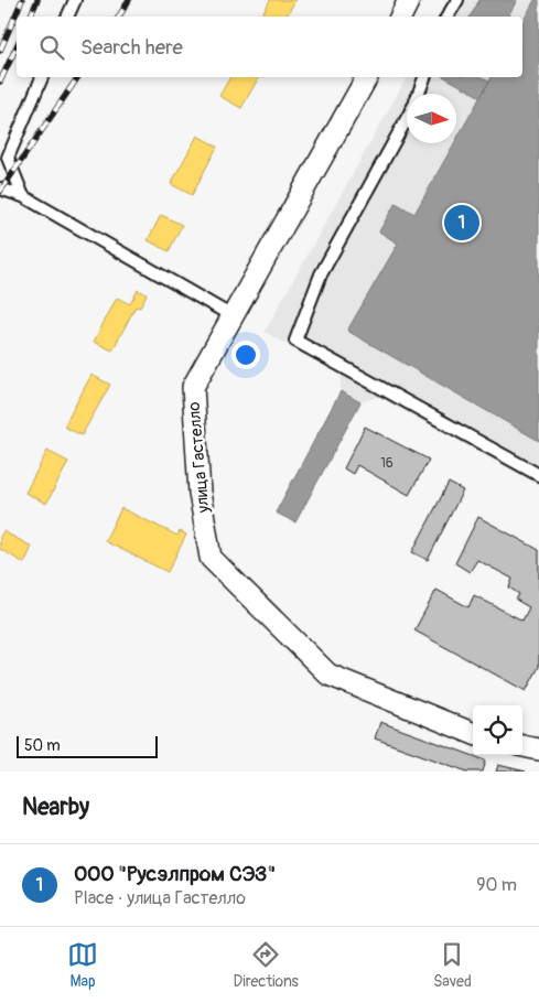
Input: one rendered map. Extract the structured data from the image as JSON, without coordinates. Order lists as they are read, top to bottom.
{
  "streets": {
    "street": ["улица Гастелло"]
  },
  "house_numbers": ["16"],
  "scale_bar": "50 m",
  "north": "right",
  "page": {
    "search": "Search here",
    "pins": "1",
    "scale": "50 m",
    "heading": "Nearby",
    "list": [
      {
        "mark": "1",
        "name": "ООО \"Русэлпром СЭЗ\"",
        "note": "Place · улица Гастелло",
        "value": "90 m"
      }
    ],
    "nav": ["Map", "Directions", "Saved"]
  }
}
